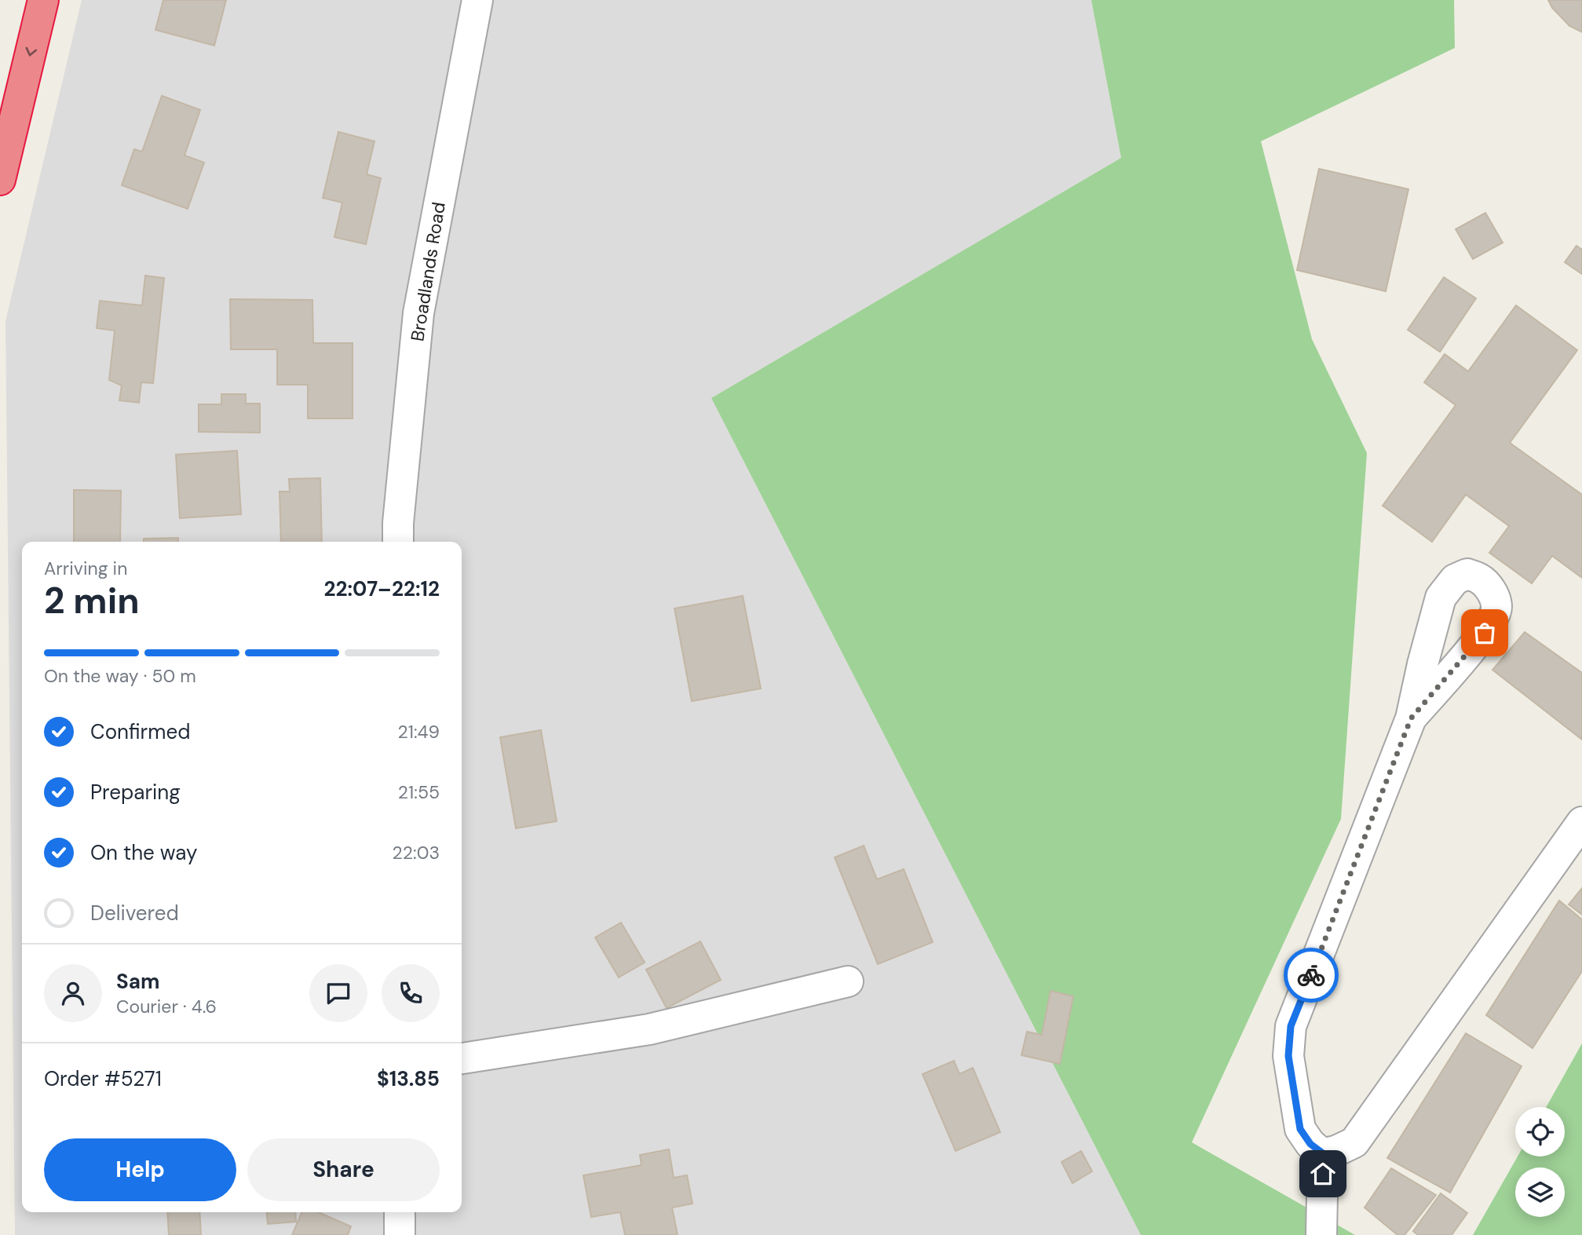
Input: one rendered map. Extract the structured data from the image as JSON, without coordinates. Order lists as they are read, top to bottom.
{
  "streets": {
    "street": ["Broadlands Road"]
  },
  "page": {
    "heading": ["2 min", "Arriving in", "22:07–22:12"],
    "panel": [
      "Sam",
      "Courier · 4.6",
      "Order #5271",
      "$13.85"
    ],
    "bar": "On the way · 50 m",
    "list": [
      ["Confirmed", "21:49"],
      ["Preparing", "21:55"],
      ["On the way", "22:03"],
      "Delivered"
    ],
    "buttons": ["Help", "Share"]
  }
}
